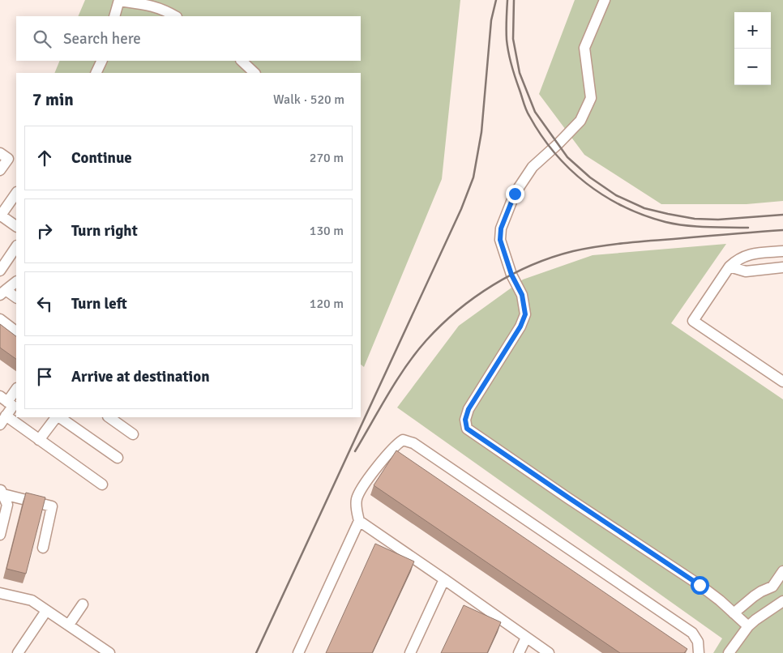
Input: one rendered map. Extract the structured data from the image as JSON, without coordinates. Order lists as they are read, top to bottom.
{
  "page": {
    "map_buttons": ["+", "−"],
    "search": "Search here",
    "heading": ["7 min", "Walk · 520 m"],
    "list": [
      ["Continue", "270 m"],
      ["Turn right", "130 m"],
      ["Turn left", "120 m"],
      "Arrive at destination"
    ]
  }
}
